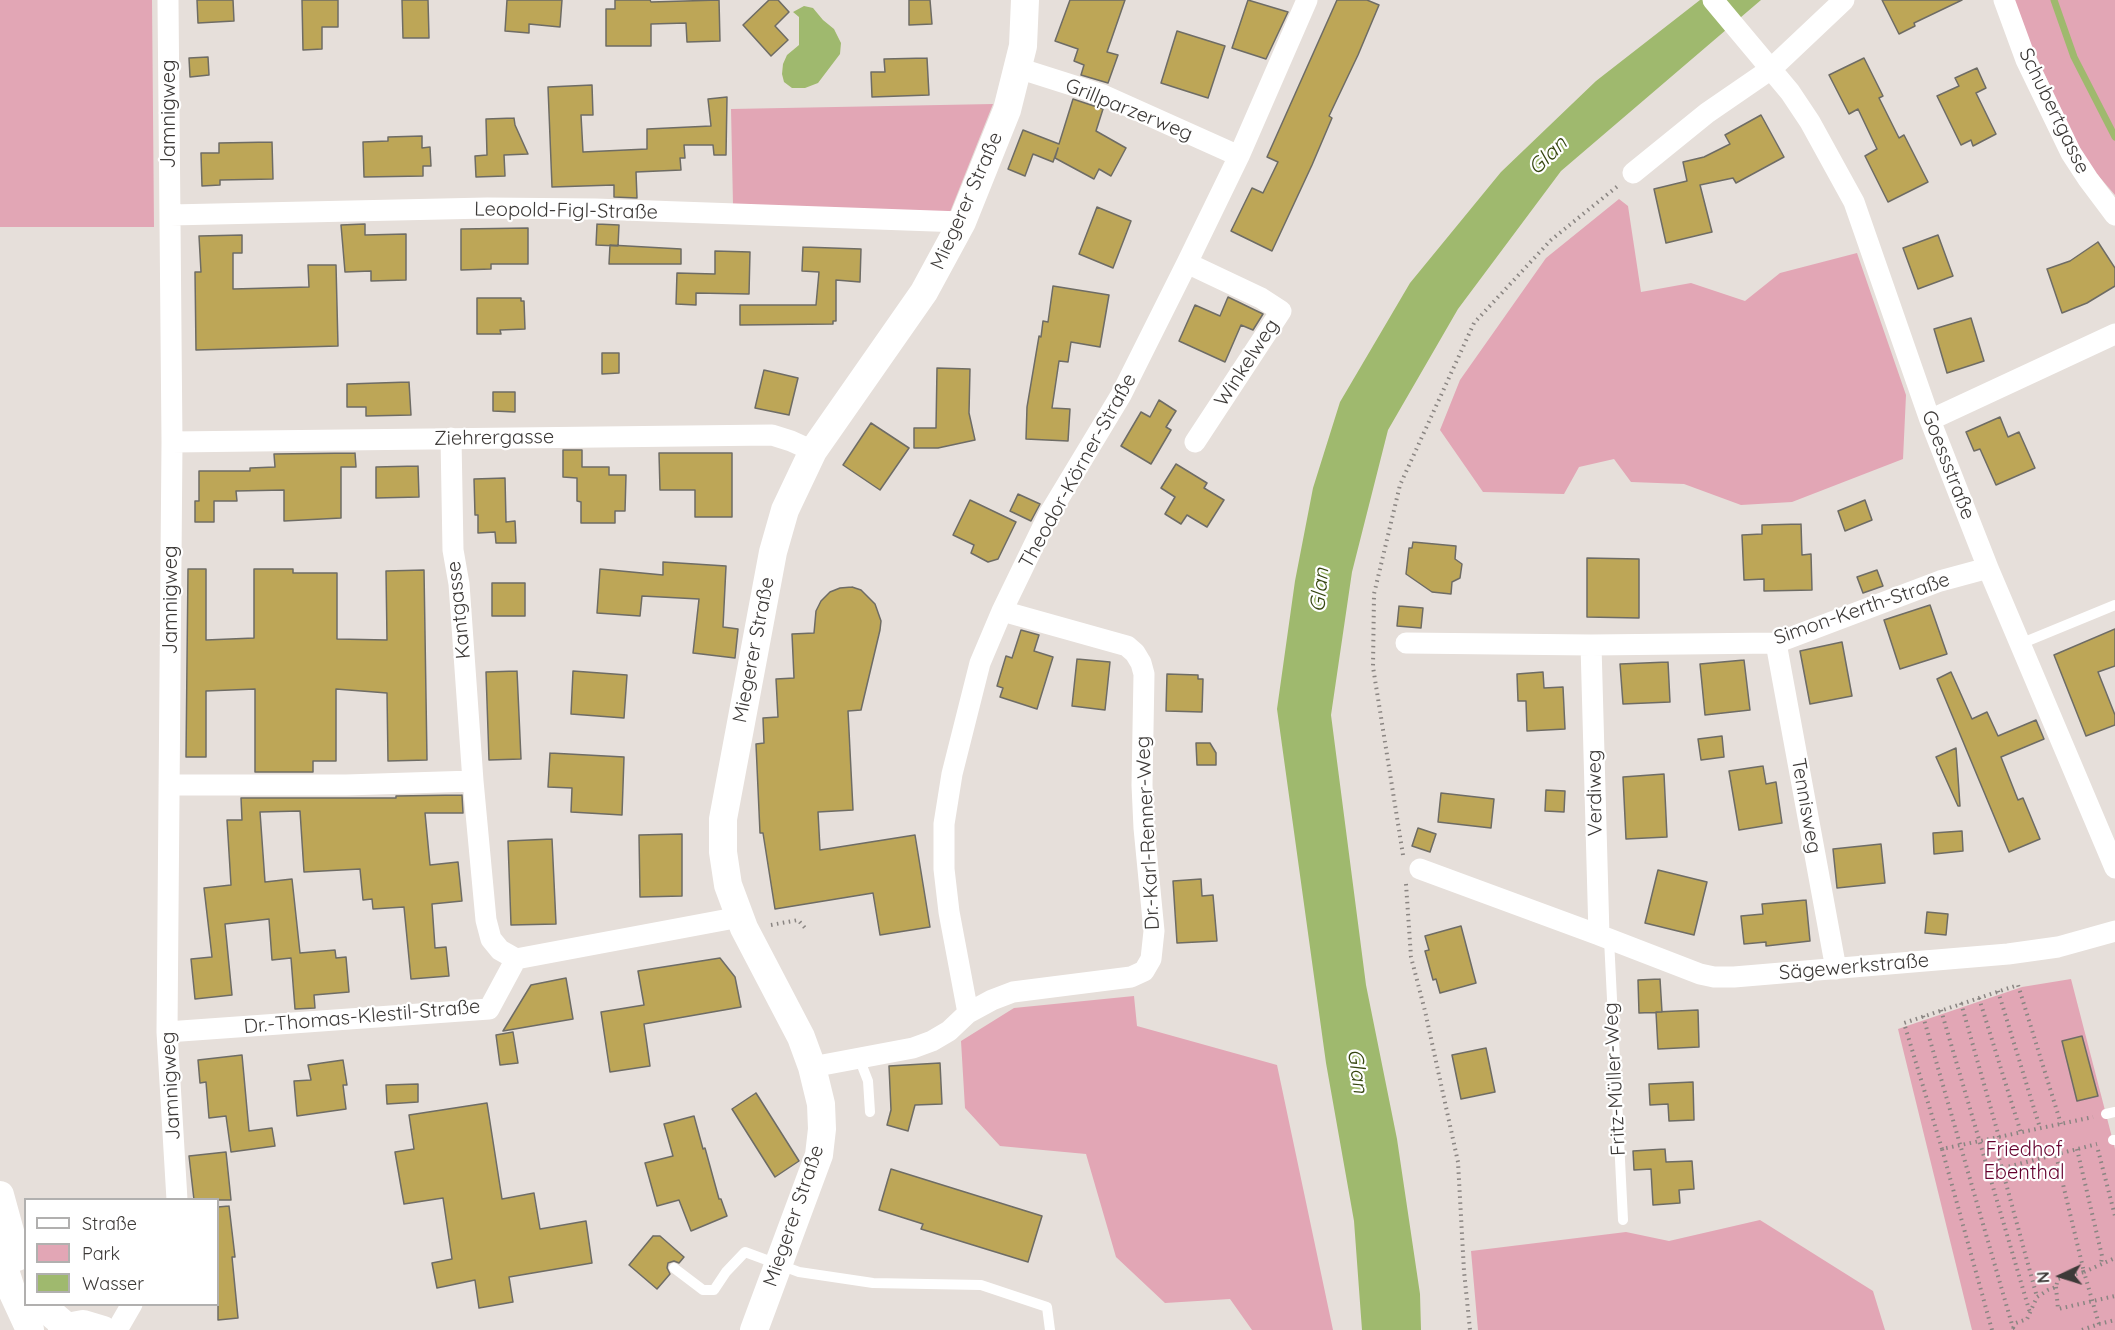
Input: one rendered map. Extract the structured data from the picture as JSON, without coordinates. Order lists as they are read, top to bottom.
{
  "streets": {
    "main road": ["Miegerer Straße"],
    "street": [
      "Grillparzerweg",
      "Schubertgasse",
      "Jamnigweg",
      "Leopold-Figl-Straße",
      "Winkelweg",
      "Ziehrergasse",
      "Goessstraße",
      "Theodor-Körner-Straße",
      "Simon-Kerth-Straße",
      "Kantgasse",
      "Verdiweg",
      "Tennisweg",
      "Dr.-Karl-Renner-Weg",
      "Sägewerkstraße",
      "Dr.-Thomas-Klestil-Straße"
    ],
    "lane": ["Fritz-Müller-Weg"]
  },
  "crossings": [
    ["Grillparzerweg", "Miegerer Straße"],
    ["Grillparzerweg", "Theodor-Körner-Straße"],
    ["Jamnigweg", "Leopold-Figl-Straße"],
    ["Jamnigweg", "Ziehrergasse"],
    ["Jamnigweg", "Dr.-Thomas-Klestil-Straße"],
    ["Miegerer Straße", "Leopold-Figl-Straße"],
    ["Miegerer Straße", "Ziehrergasse"],
    ["Winkelweg", "Theodor-Körner-Straße"],
    ["Ziehrergasse", "Kantgasse"],
    ["Goessstraße", "Simon-Kerth-Straße"],
    ["Theodor-Körner-Straße", "Dr.-Karl-Renner-Weg"],
    ["Simon-Kerth-Straße", "Verdiweg"],
    ["Simon-Kerth-Straße", "Tennisweg"],
    ["Kantgasse", "Dr.-Thomas-Klestil-Straße"],
    ["Verdiweg", "Sägewerkstraße"],
    ["Verdiweg", "Fritz-Müller-Weg"],
    ["Tennisweg", "Sägewerkstraße"],
    ["Sägewerkstraße", "Fritz-Müller-Weg"]
  ],
  "water": ["Glan"],
  "parks": ["Friedhof Ebenthal"],
  "legend": ["Straße", "Park", "Wasser"],
  "north": "left"
}
